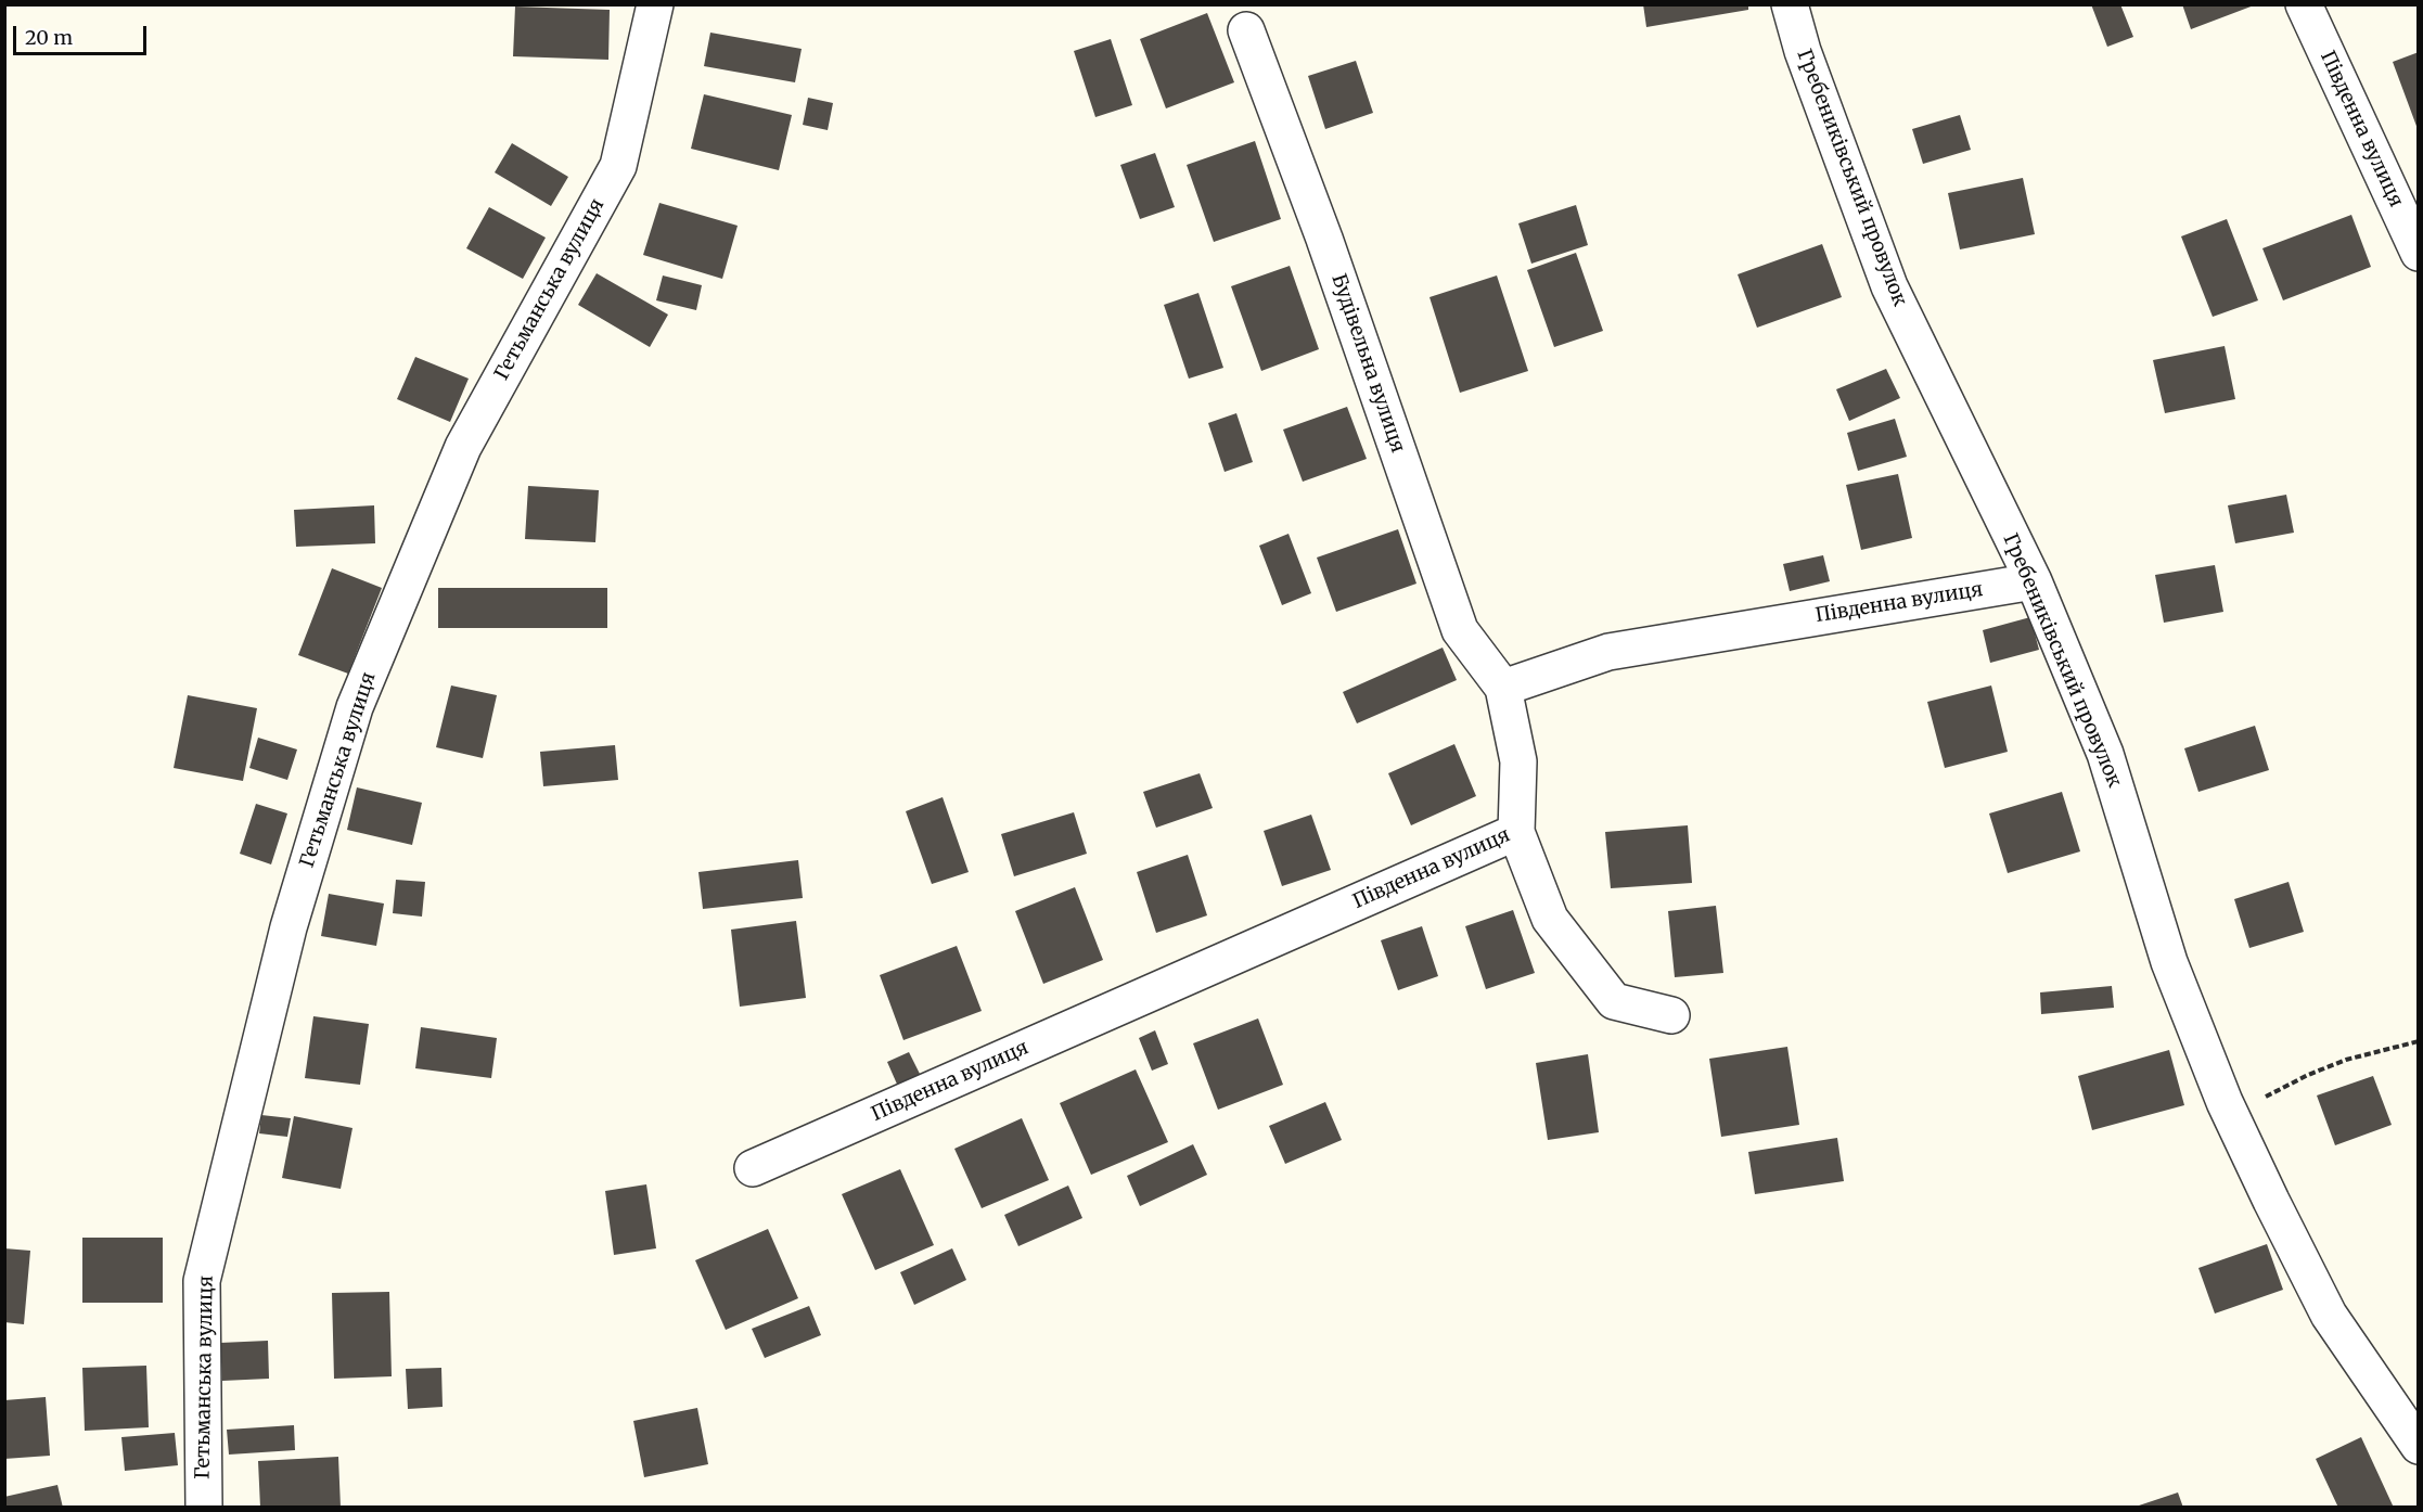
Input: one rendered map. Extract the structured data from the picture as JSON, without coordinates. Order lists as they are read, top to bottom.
{
  "streets": {
    "street": [
      "Південна вулиця",
      "Гребениківський провулок",
      "Гетьманська вулиця",
      "Будівельна вулиця"
    ]
  },
  "crossings": [
    ["Південна вулиця", "Гребениківський провулок"],
    ["Південна вулиця", "Будівельна вулиця"]
  ],
  "scale_bar": "20 m"
}
